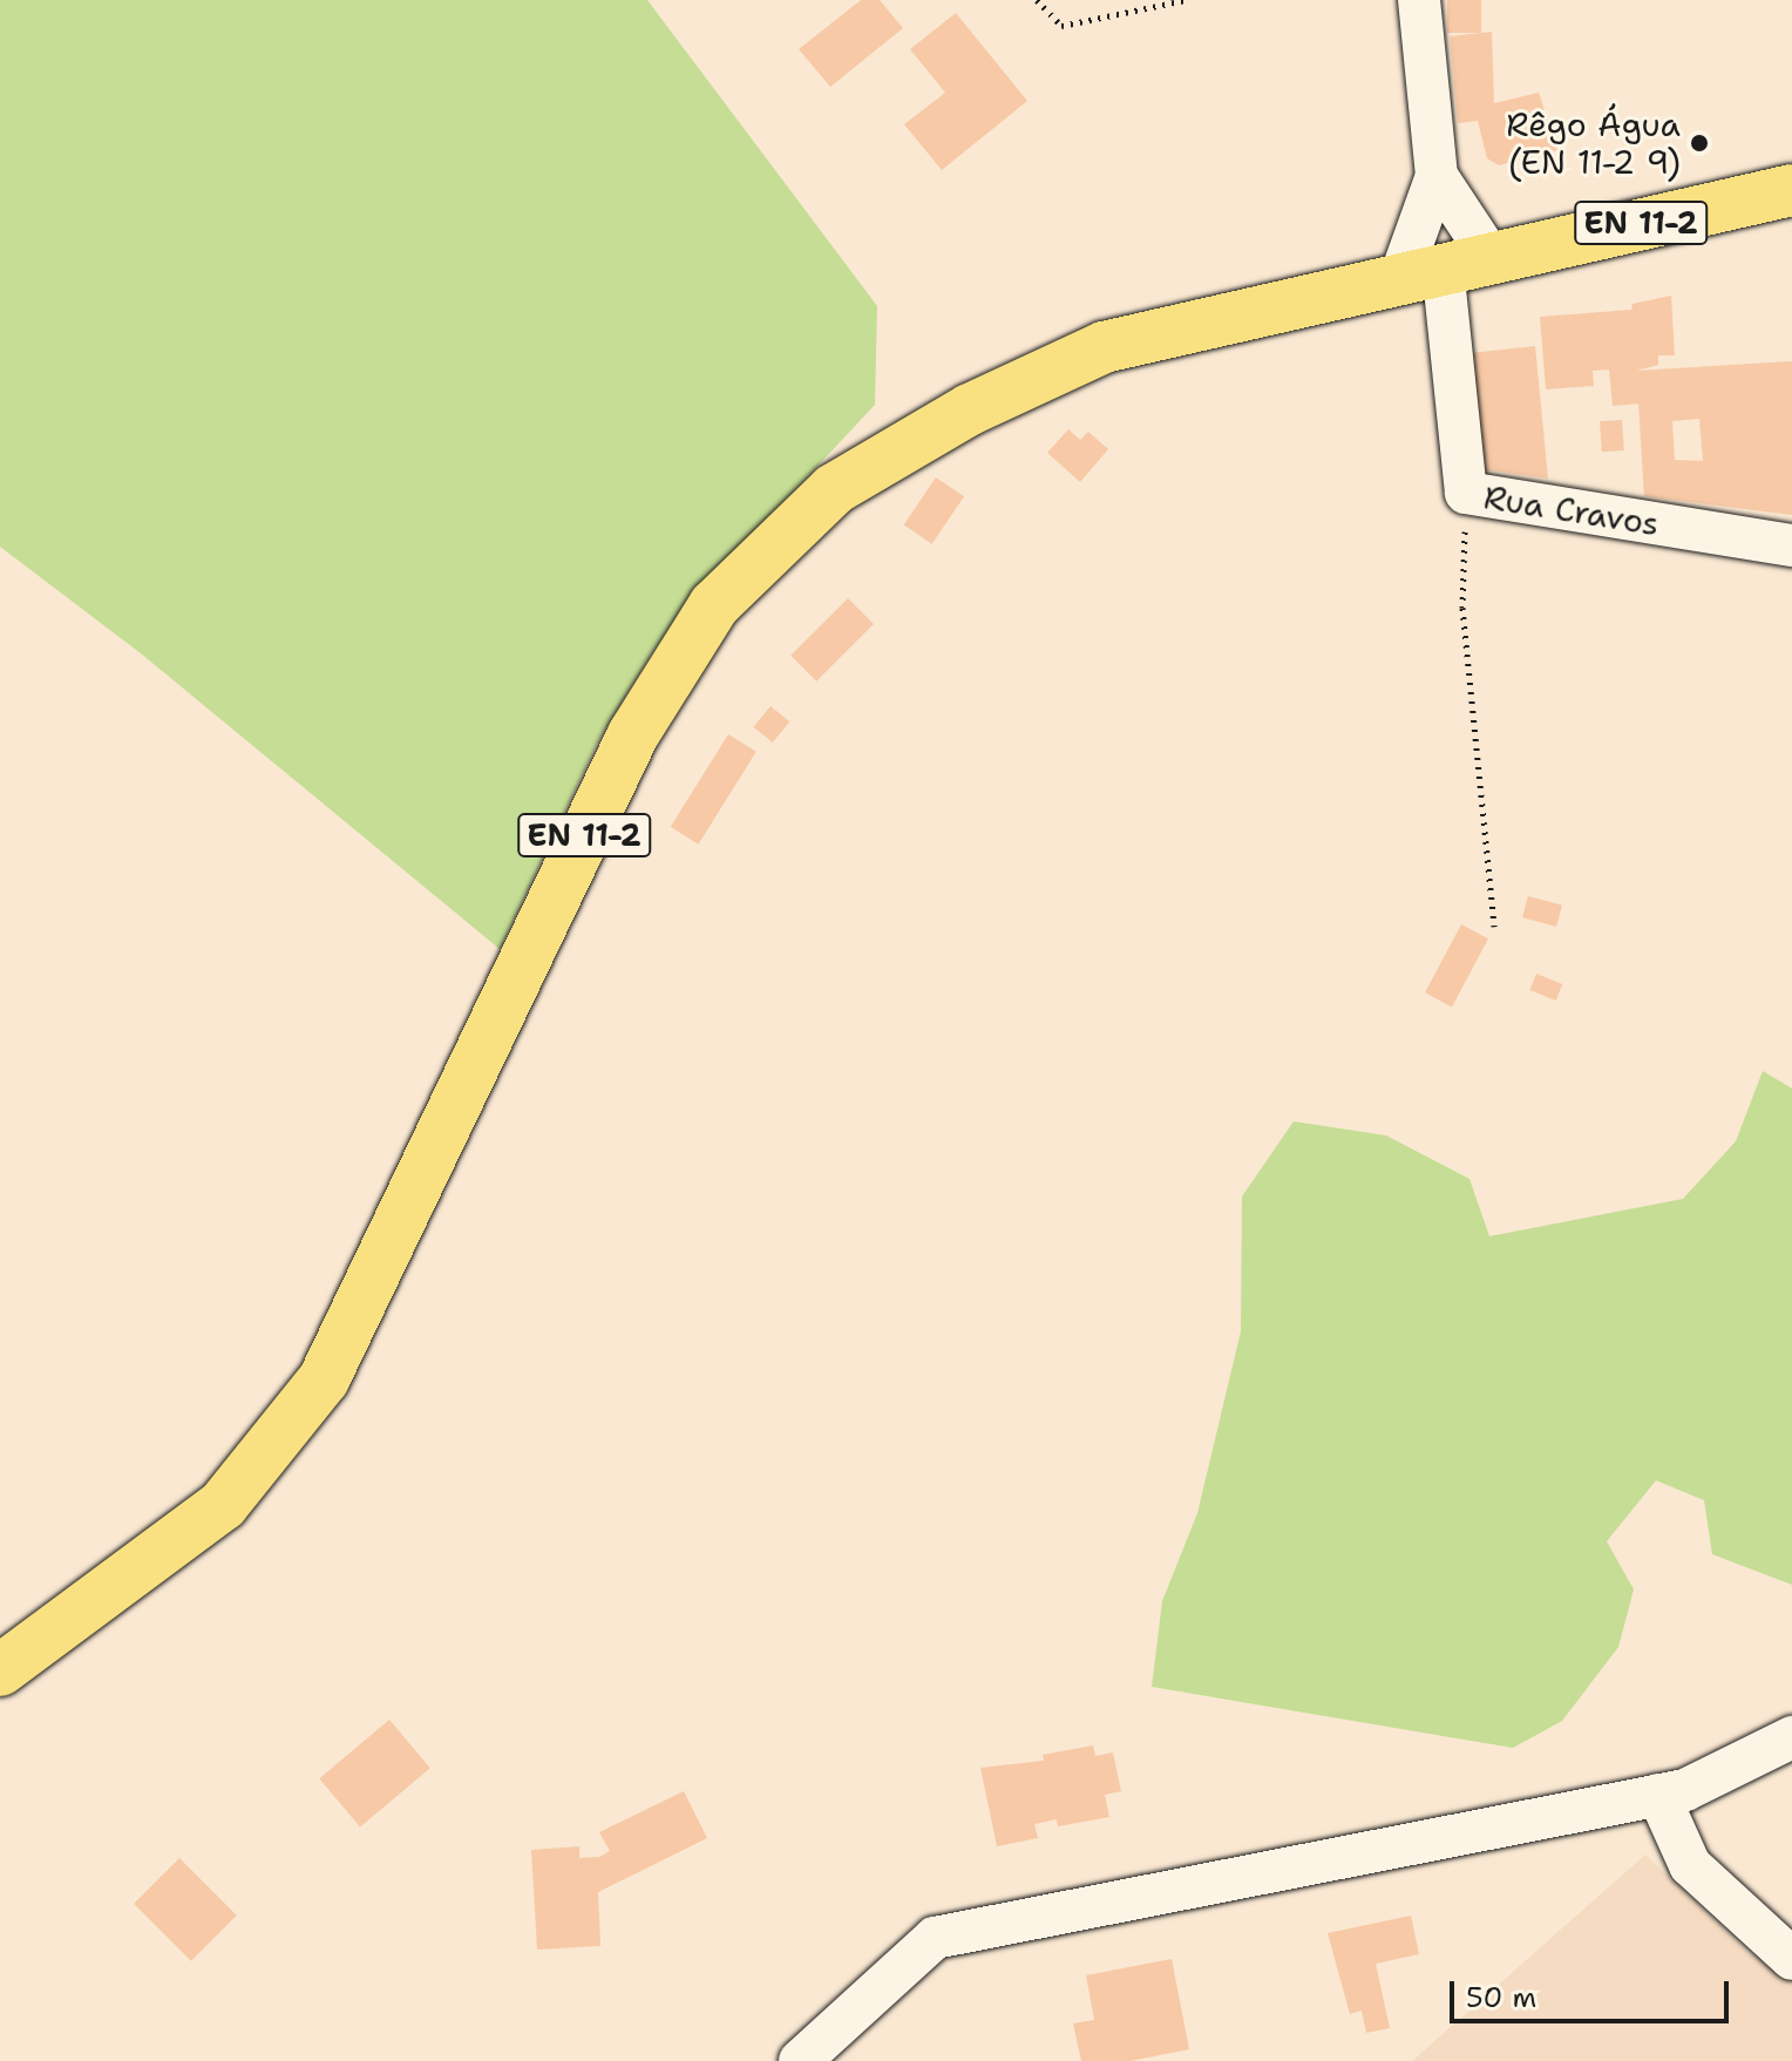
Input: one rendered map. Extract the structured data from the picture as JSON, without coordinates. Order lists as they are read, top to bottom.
{
  "streets": {
    "main road": ["EN 11-2"],
    "street": ["Rua Cravos"]
  },
  "crossings": [
    ["EN 11-2", "Rua Cravos"]
  ],
  "places": ["Rêgo Água (EN 11-2 9)"],
  "scale_bar": "50 m"
}
